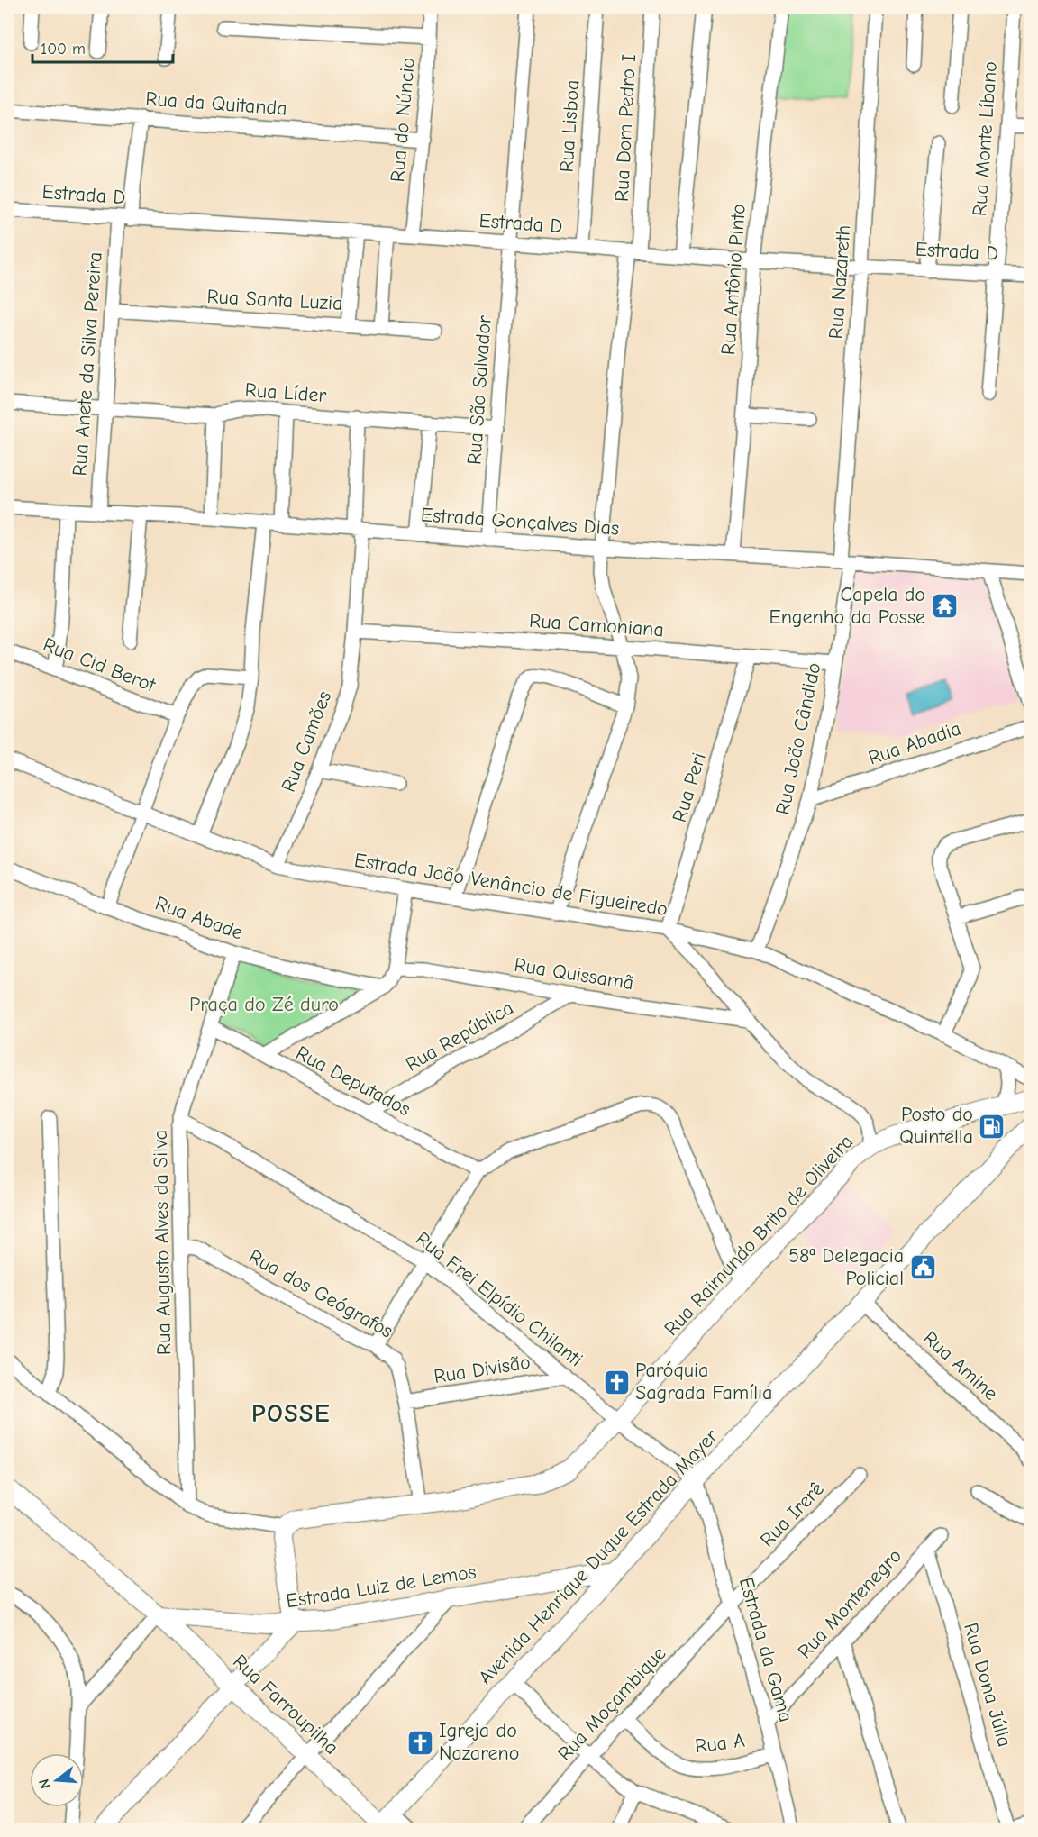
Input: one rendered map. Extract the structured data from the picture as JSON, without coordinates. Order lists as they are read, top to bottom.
{
  "streets": {
    "main road": [
      "Rua Raimundo Brito de Oliveira",
      "Avenida Henrique Duque Estrada Mayer",
      "Estrada Luiz de Lemos",
      "Rua Farroupilha"
    ],
    "street": [
      "Rua da Quitanda",
      "Rua do Núncio",
      "Rua Lisboa",
      "Rua Dom Pedro I",
      "Rua Monte Líbano",
      "Estrada D",
      "Rua Antônio Pinto",
      "Rua Nazareth",
      "Rua Santa Luzia",
      "Rua Anete da Silva Pereira",
      "Rua São Salvador",
      "Rua Líder",
      "Estrada Gonçalves Dias",
      "Rua Camoniana",
      "Rua Cid Berot",
      "Rua João Cândido",
      "Rua Camões",
      "Rua Abadia",
      "Rua Peri",
      "Estrada João Venâncio de Figueiredo",
      "Rua Abade",
      "Rua Quissamã",
      "Rua República",
      "Rua Deputados",
      "Rua Augusto Alves da Silva",
      "Rua dos Geógrafos",
      "Rua Frei Elpídio Chilanti",
      "Rua Amine",
      "Rua Divisão",
      "Rua Irerê",
      "Rua Montenegro",
      "Estrada da Gama",
      "Rua Dona Júlia",
      "Rua Moçambique",
      "Rua A"
    ]
  },
  "crossings": [
    ["Rua da Quitanda", "Rua do Núncio"],
    ["Rua da Quitanda", "Rua Anete da Silva Pereira"],
    ["Rua do Núncio", "Estrada D"],
    ["Rua Lisboa", "Estrada D"],
    ["Rua Dom Pedro I", "Estrada D"],
    ["Rua Dom Pedro I", "Estrada Gonçalves Dias"],
    ["Rua Dom Pedro I", "Rua Camoniana"],
    ["Rua Dom Pedro I", "Estrada João Venâncio de Figueiredo"],
    ["Rua Monte Líbano", "Estrada D"],
    ["Estrada D", "Rua Antônio Pinto"],
    ["Estrada D", "Rua Nazareth"],
    ["Estrada D", "Rua Anete da Silva Pereira"],
    ["Estrada D", "Rua São Salvador"],
    ["Rua Antônio Pinto", "Estrada Gonçalves Dias"],
    ["Rua Nazareth", "Estrada Gonçalves Dias"],
    ["Rua Nazareth", "Rua João Cândido"],
    ["Rua Santa Luzia", "Rua Anete da Silva Pereira"],
    ["Rua Anete da Silva Pereira", "Rua Líder"],
    ["Rua Anete da Silva Pereira", "Estrada Gonçalves Dias"],
    ["Rua São Salvador", "Rua Líder"],
    ["Rua São Salvador", "Estrada Gonçalves Dias"],
    ["Rua Líder", "Rua Camões"],
    ["Estrada Gonçalves Dias", "Rua João Cândido"],
    ["Estrada Gonçalves Dias", "Rua Camões"],
    ["Rua Camoniana", "Rua João Cândido"],
    ["Rua Camoniana", "Rua Camões"],
    ["Rua Camoniana", "Rua Peri"],
    ["Rua João Cândido", "Rua Abadia"],
    ["Rua João Cândido", "Estrada João Venâncio de Figueiredo"],
    ["Rua Camões", "Estrada João Venâncio de Figueiredo"],
    ["Rua Peri", "Estrada João Venâncio de Figueiredo"],
    ["Rua Abade", "Rua Augusto Alves da Silva"],
    ["Rua Quissamã", "Rua República"],
    ["Rua República", "Rua Deputados"],
    ["Rua Deputados", "Rua Augusto Alves da Silva"],
    ["Rua Raimundo Brito de Oliveira", "Rua Augusto Alves da Silva"],
    ["Rua Raimundo Brito de Oliveira", "Rua dos Geógrafos"],
    ["Rua Raimundo Brito de Oliveira", "Rua Frei Elpídio Chilanti"],
    ["Rua Augusto Alves da Silva", "Rua dos Geógrafos"],
    ["Rua Augusto Alves da Silva", "Rua Frei Elpídio Chilanti"],
    ["Rua dos Geógrafos", "Rua Divisão"],
    ["Rua Frei Elpídio Chilanti", "Rua Divisão"],
    ["Rua Frei Elpídio Chilanti", "Avenida Henrique Duque Estrada Mayer"],
    ["Rua Frei Elpídio Chilanti", "Estrada da Gama"],
    ["Rua Amine", "Avenida Henrique Duque Estrada Mayer"],
    ["Rua Irerê", "Estrada da Gama"],
    ["Rua Irerê", "Rua Moçambique"],
    ["Avenida Henrique Duque Estrada Mayer", "Estrada Luiz de Lemos"],
    ["Avenida Henrique Duque Estrada Mayer", "Estrada da Gama"],
    ["Avenida Henrique Duque Estrada Mayer", "Rua Farroupilha"],
    ["Estrada Luiz de Lemos", "Rua Farroupilha"],
    ["Rua Montenegro", "Estrada da Gama"],
    ["Rua Montenegro", "Rua Dona Júlia"],
    ["Estrada da Gama", "Rua Moçambique"],
    ["Estrada da Gama", "Rua A"],
    ["Rua Moçambique", "Rua A"]
  ],
  "districts": ["POSSE"],
  "parks": ["Praça do Zé duro"],
  "places": {
    "temple": ["Capela do Engenho da Posse"],
    "fuel station": ["Posto do Quintella"],
    "public building": ["58ª Delegacia Policial"],
    "church": ["Paróquia Sagrada Família", "Igreja do Nazareno"]
  },
  "scale_bar": "100 m",
  "north": "left"
}
